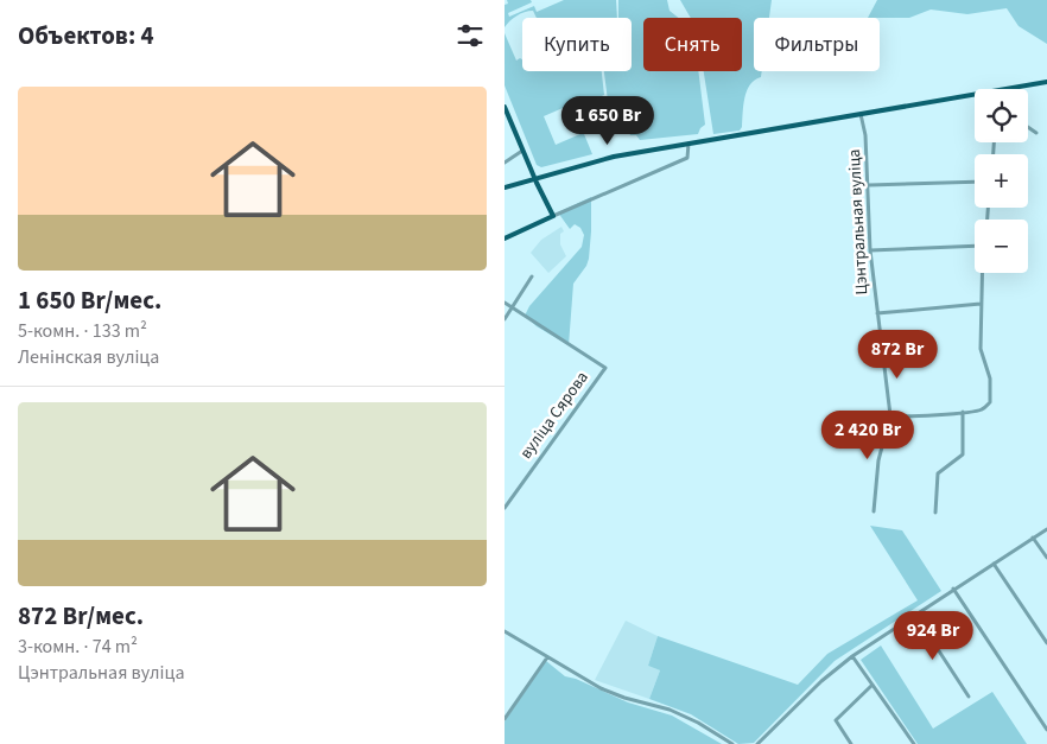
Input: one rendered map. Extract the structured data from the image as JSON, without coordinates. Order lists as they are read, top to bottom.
{
  "streets": {
    "street": ["Цэнтральная вуліца", "вуліца Сярова"]
  },
  "page": {
    "heading": "Объектов: 4",
    "chip": ["Купить", "Снять", "Фильтры"],
    "list": [
      {
        "name": "1 650 Br/мес.",
        "note": "5-комн. · 133 m² · Ленінская вуліца"
      },
      {
        "name": "872 Br/мес.",
        "note": "3-комн. · 74 m² · Цэнтральная вуліца"
      }
    ],
    "map_buttons": ["+", "−"],
    "price": [
      "1 650 Br",
      "872 Br",
      "2 420 Br",
      "924 Br"
    ]
  }
}
